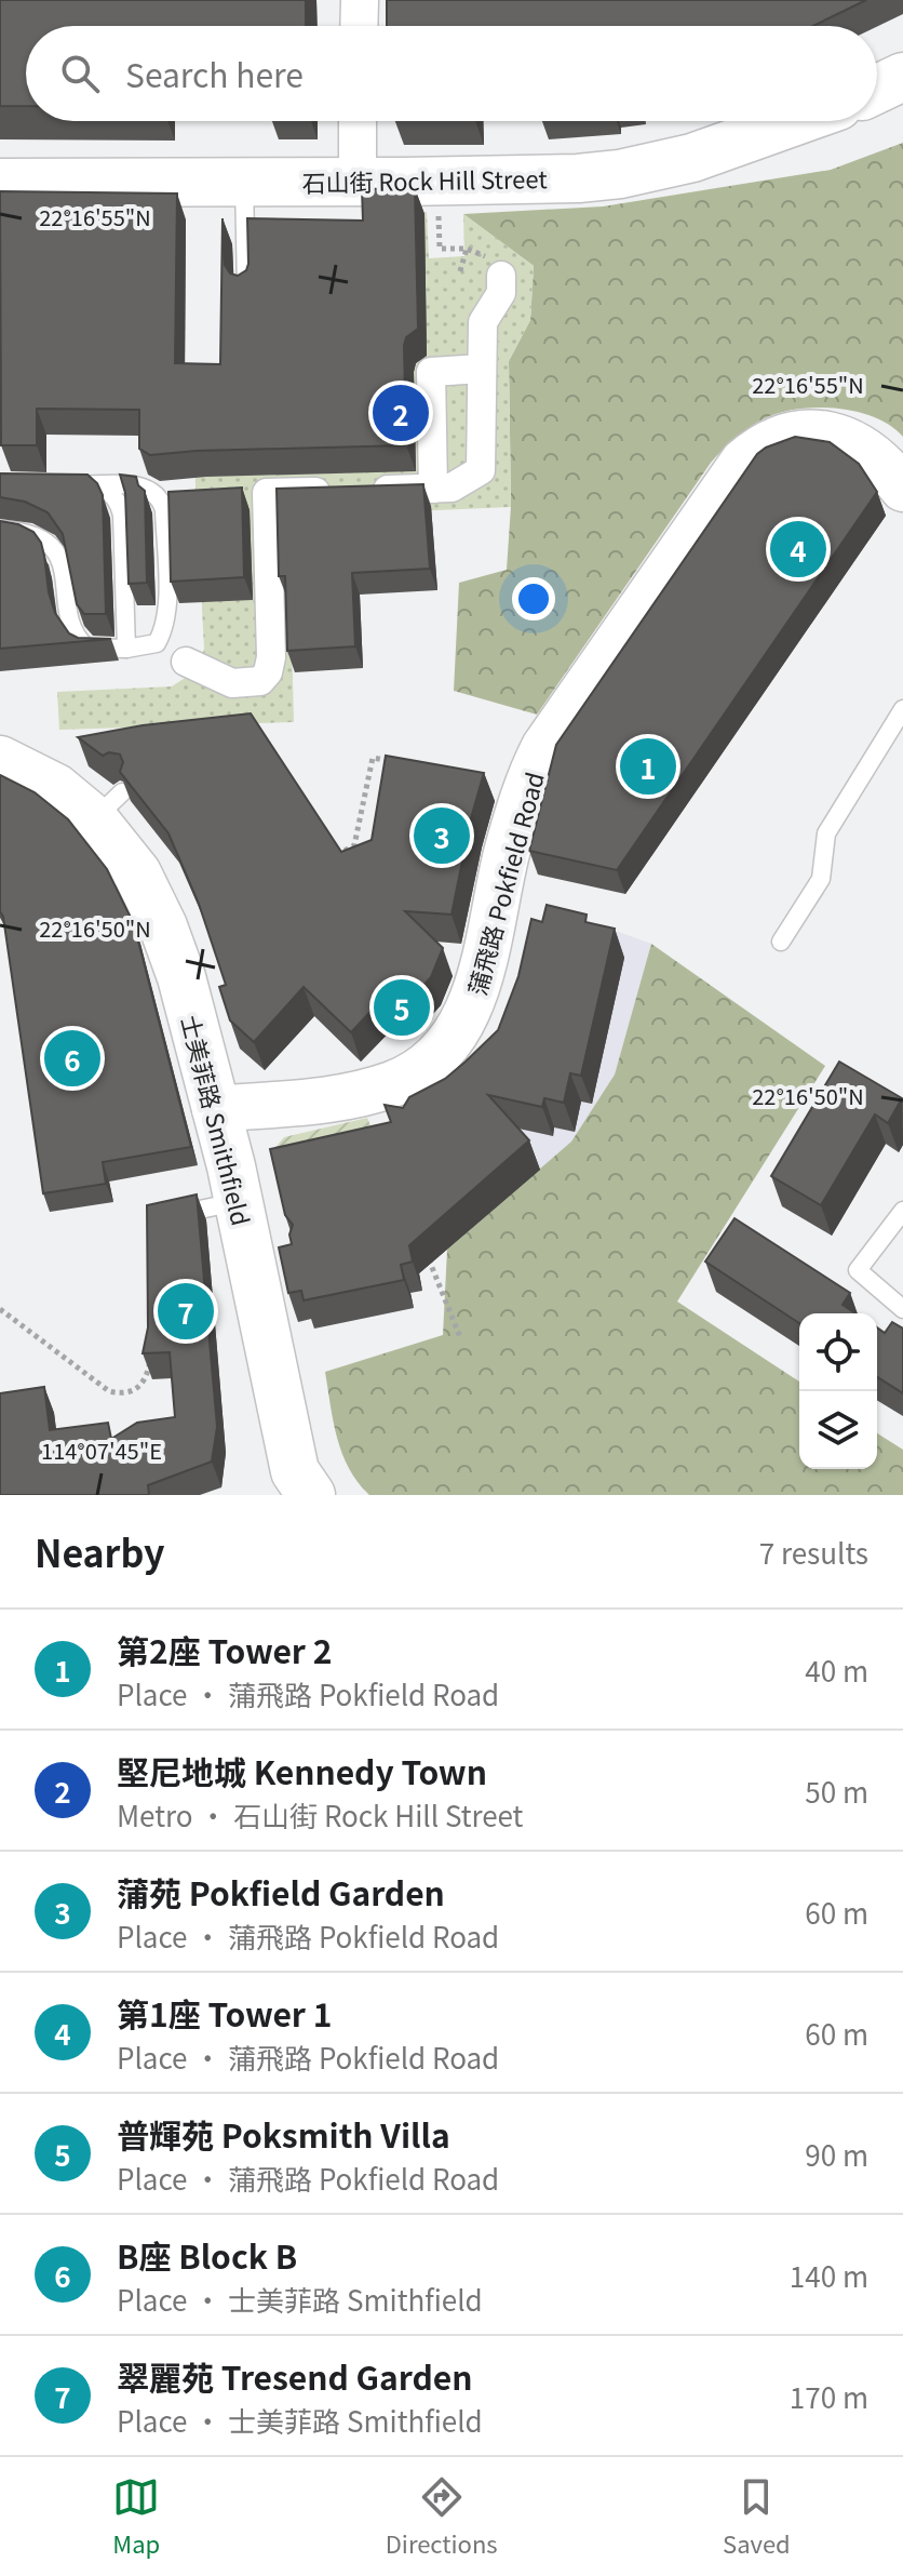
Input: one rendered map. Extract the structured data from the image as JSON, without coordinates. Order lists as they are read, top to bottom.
{
  "streets": {
    "main road": ["石山街 Rock Hill Street", "士美菲路 Smithfield"],
    "street": ["蒲飛路 Pokfield Road"]
  },
  "crossings": [
    ["蒲飛路 Pokfield Road", "士美菲路 Smithfield"]
  ],
  "page": {
    "search": "Search here",
    "pins": [
      "2",
      "4",
      "1",
      "3",
      "5",
      "6",
      "7"
    ],
    "heading": ["Nearby", "7 results"],
    "list": [
      {
        "mark": "1",
        "name": "第2座 Tower 2",
        "note": "Place · 蒲飛路 Pokfield Road",
        "value": "40 m"
      },
      {
        "mark": "2",
        "name": "堅尼地城 Kennedy Town",
        "note": "Metro · 石山街 Rock Hill Street",
        "value": "50 m"
      },
      {
        "mark": "3",
        "name": "蒲苑 Pokfield Garden",
        "note": "Place · 蒲飛路 Pokfield Road",
        "value": "60 m"
      },
      {
        "mark": "4",
        "name": "第1座 Tower 1",
        "note": "Place · 蒲飛路 Pokfield Road",
        "value": "60 m"
      },
      {
        "mark": "5",
        "name": "普輝苑 Poksmith Villa",
        "note": "Place · 蒲飛路 Pokfield Road",
        "value": "90 m"
      },
      {
        "mark": "6",
        "name": "B座 Block B",
        "note": "Place · 士美菲路 Smithfield",
        "value": "140 m"
      },
      {
        "mark": "7",
        "name": "翠麗苑 Tresend Garden",
        "note": "Place · 士美菲路 Smithfield",
        "value": "170 m"
      }
    ],
    "nav": ["Map", "Directions", "Saved"]
  },
  "coordinates": ["22°16'55\"N", "22°16'50\"N", "114°07'45\"E"]
}
